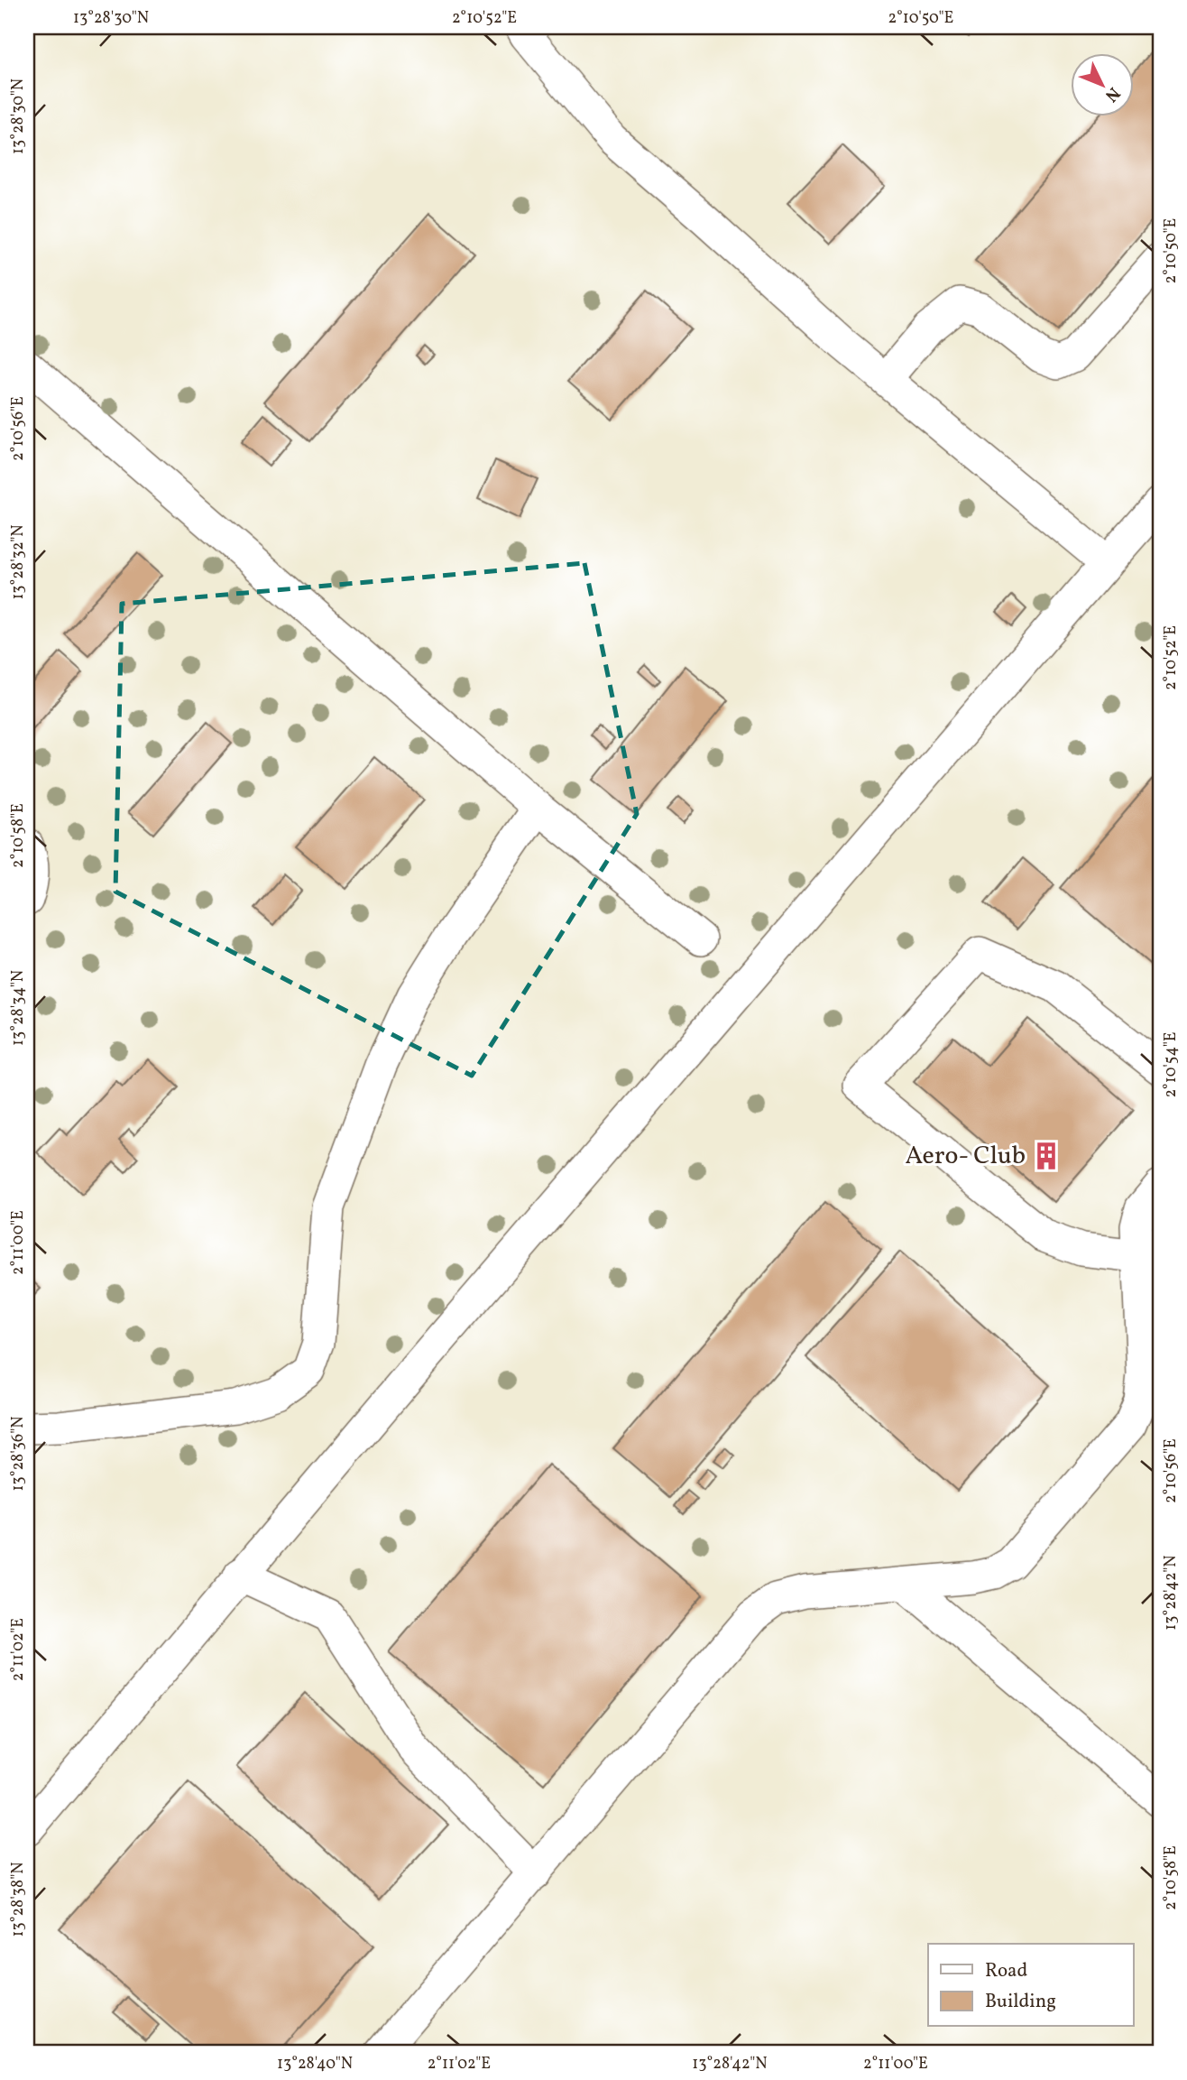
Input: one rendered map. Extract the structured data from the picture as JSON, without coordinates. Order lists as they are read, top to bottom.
{
  "places": {
    "building": ["Aero- Club"]
  },
  "legend": ["Road", "Building"],
  "north": "bottom right",
  "coordinates": [
    "13°28'30\"N",
    "2°10'52\"E",
    "2°10'50\"E",
    "2°10'56\"E",
    "13°28'32\"N",
    "2°10'58\"E",
    "13°28'34\"N",
    "2°10'54\"E",
    "2°11'00\"E",
    "13°28'36\"N",
    "13°28'42\"N",
    "2°11'02\"E",
    "13°28'38\"N",
    "13°28'40\"N"
  ]
}
